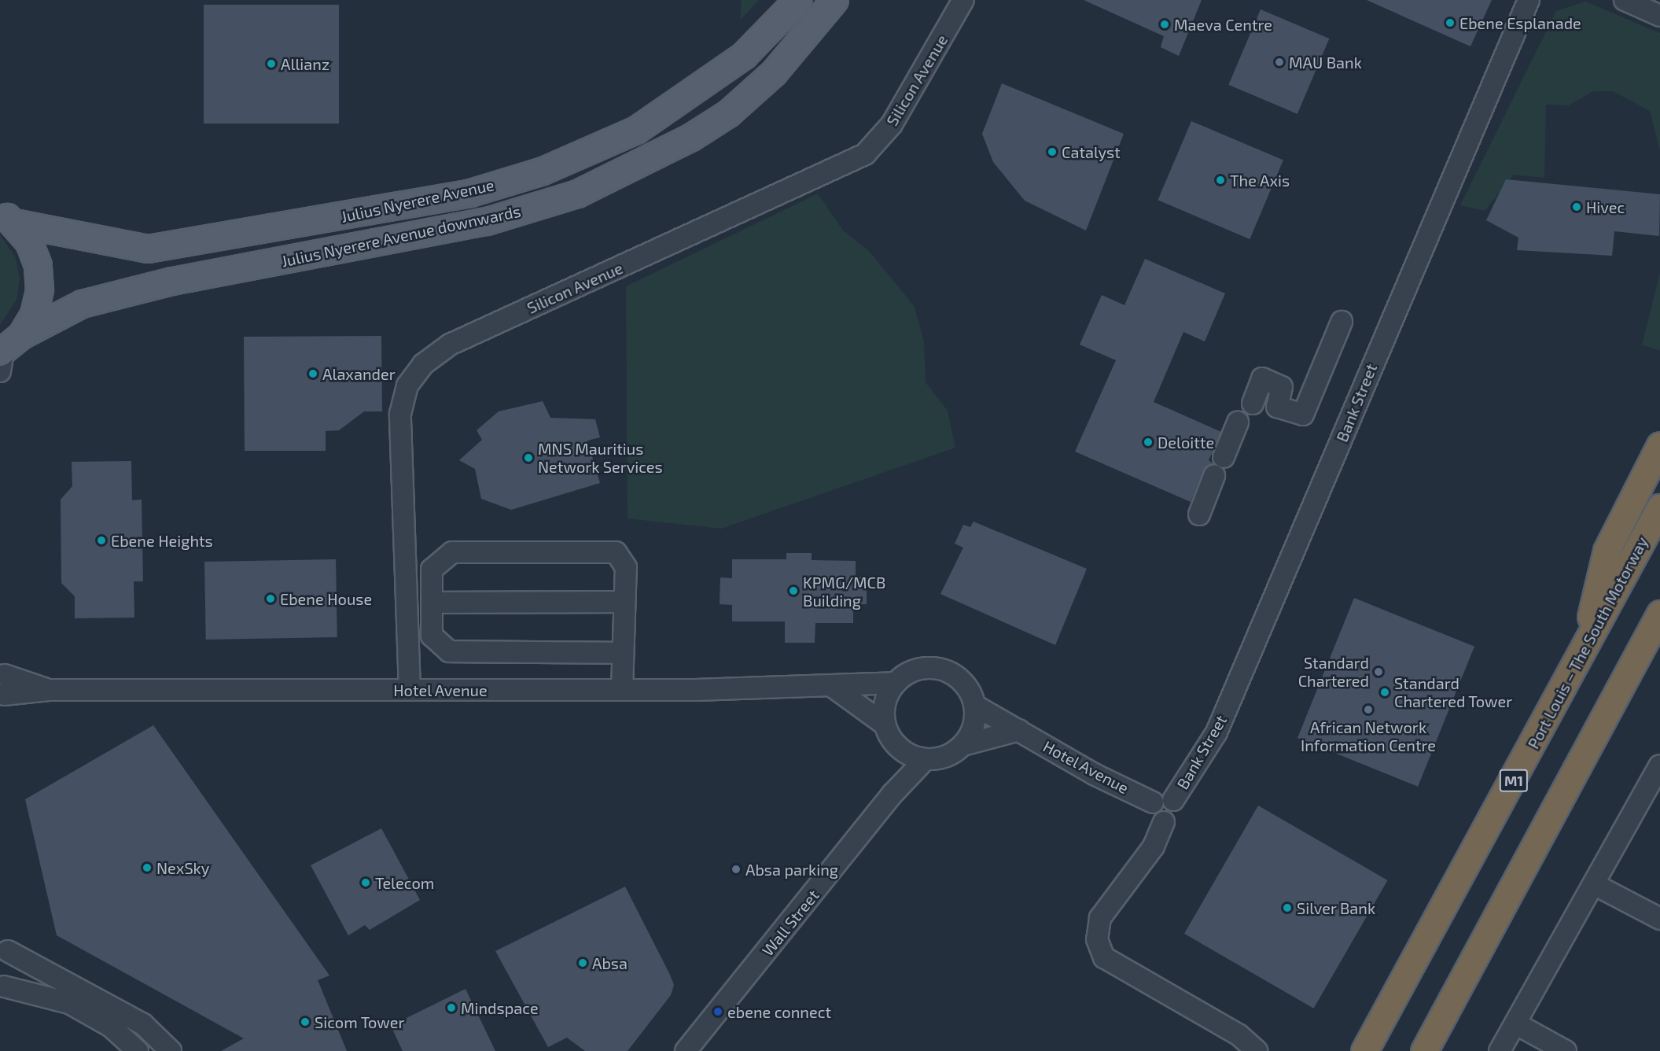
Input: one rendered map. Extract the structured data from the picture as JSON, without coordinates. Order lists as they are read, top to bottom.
{
  "streets": {
    "highway": ["Port Louis – The South Motorway", "M1"],
    "main road": ["Julius Nyerere Avenue", "Julius Nyerere Avenue downwards"],
    "street": [
      "Silicon Avenue",
      "Bank Street",
      "Hotel Avenue",
      "Wall Street"
    ]
  },
  "crossings": [
    ["Silicon Avenue", "Hotel Avenue"],
    ["Bank Street", "Hotel Avenue"],
    ["Hotel Avenue", "Wall Street"]
  ],
  "places": [
    "Ebene Esplanade",
    "Maeva Centre",
    "MAU Bank",
    "Allianz",
    "Catalyst",
    "The Axis",
    "Hivec",
    "Alaxander",
    "Deloitte",
    "MNS Mauritius Network Services",
    "Ebene Heights",
    "KPMG/MCB Building",
    "Ebene House",
    "Standard Chartered",
    "Standard Chartered Tower",
    "African Network Information Centre",
    "NexSky",
    "Absa parking",
    "Telecom",
    "Silver Bank",
    "Absa",
    "Mindspace",
    "ebene connect",
    "Sicom Tower"
  ]
}
